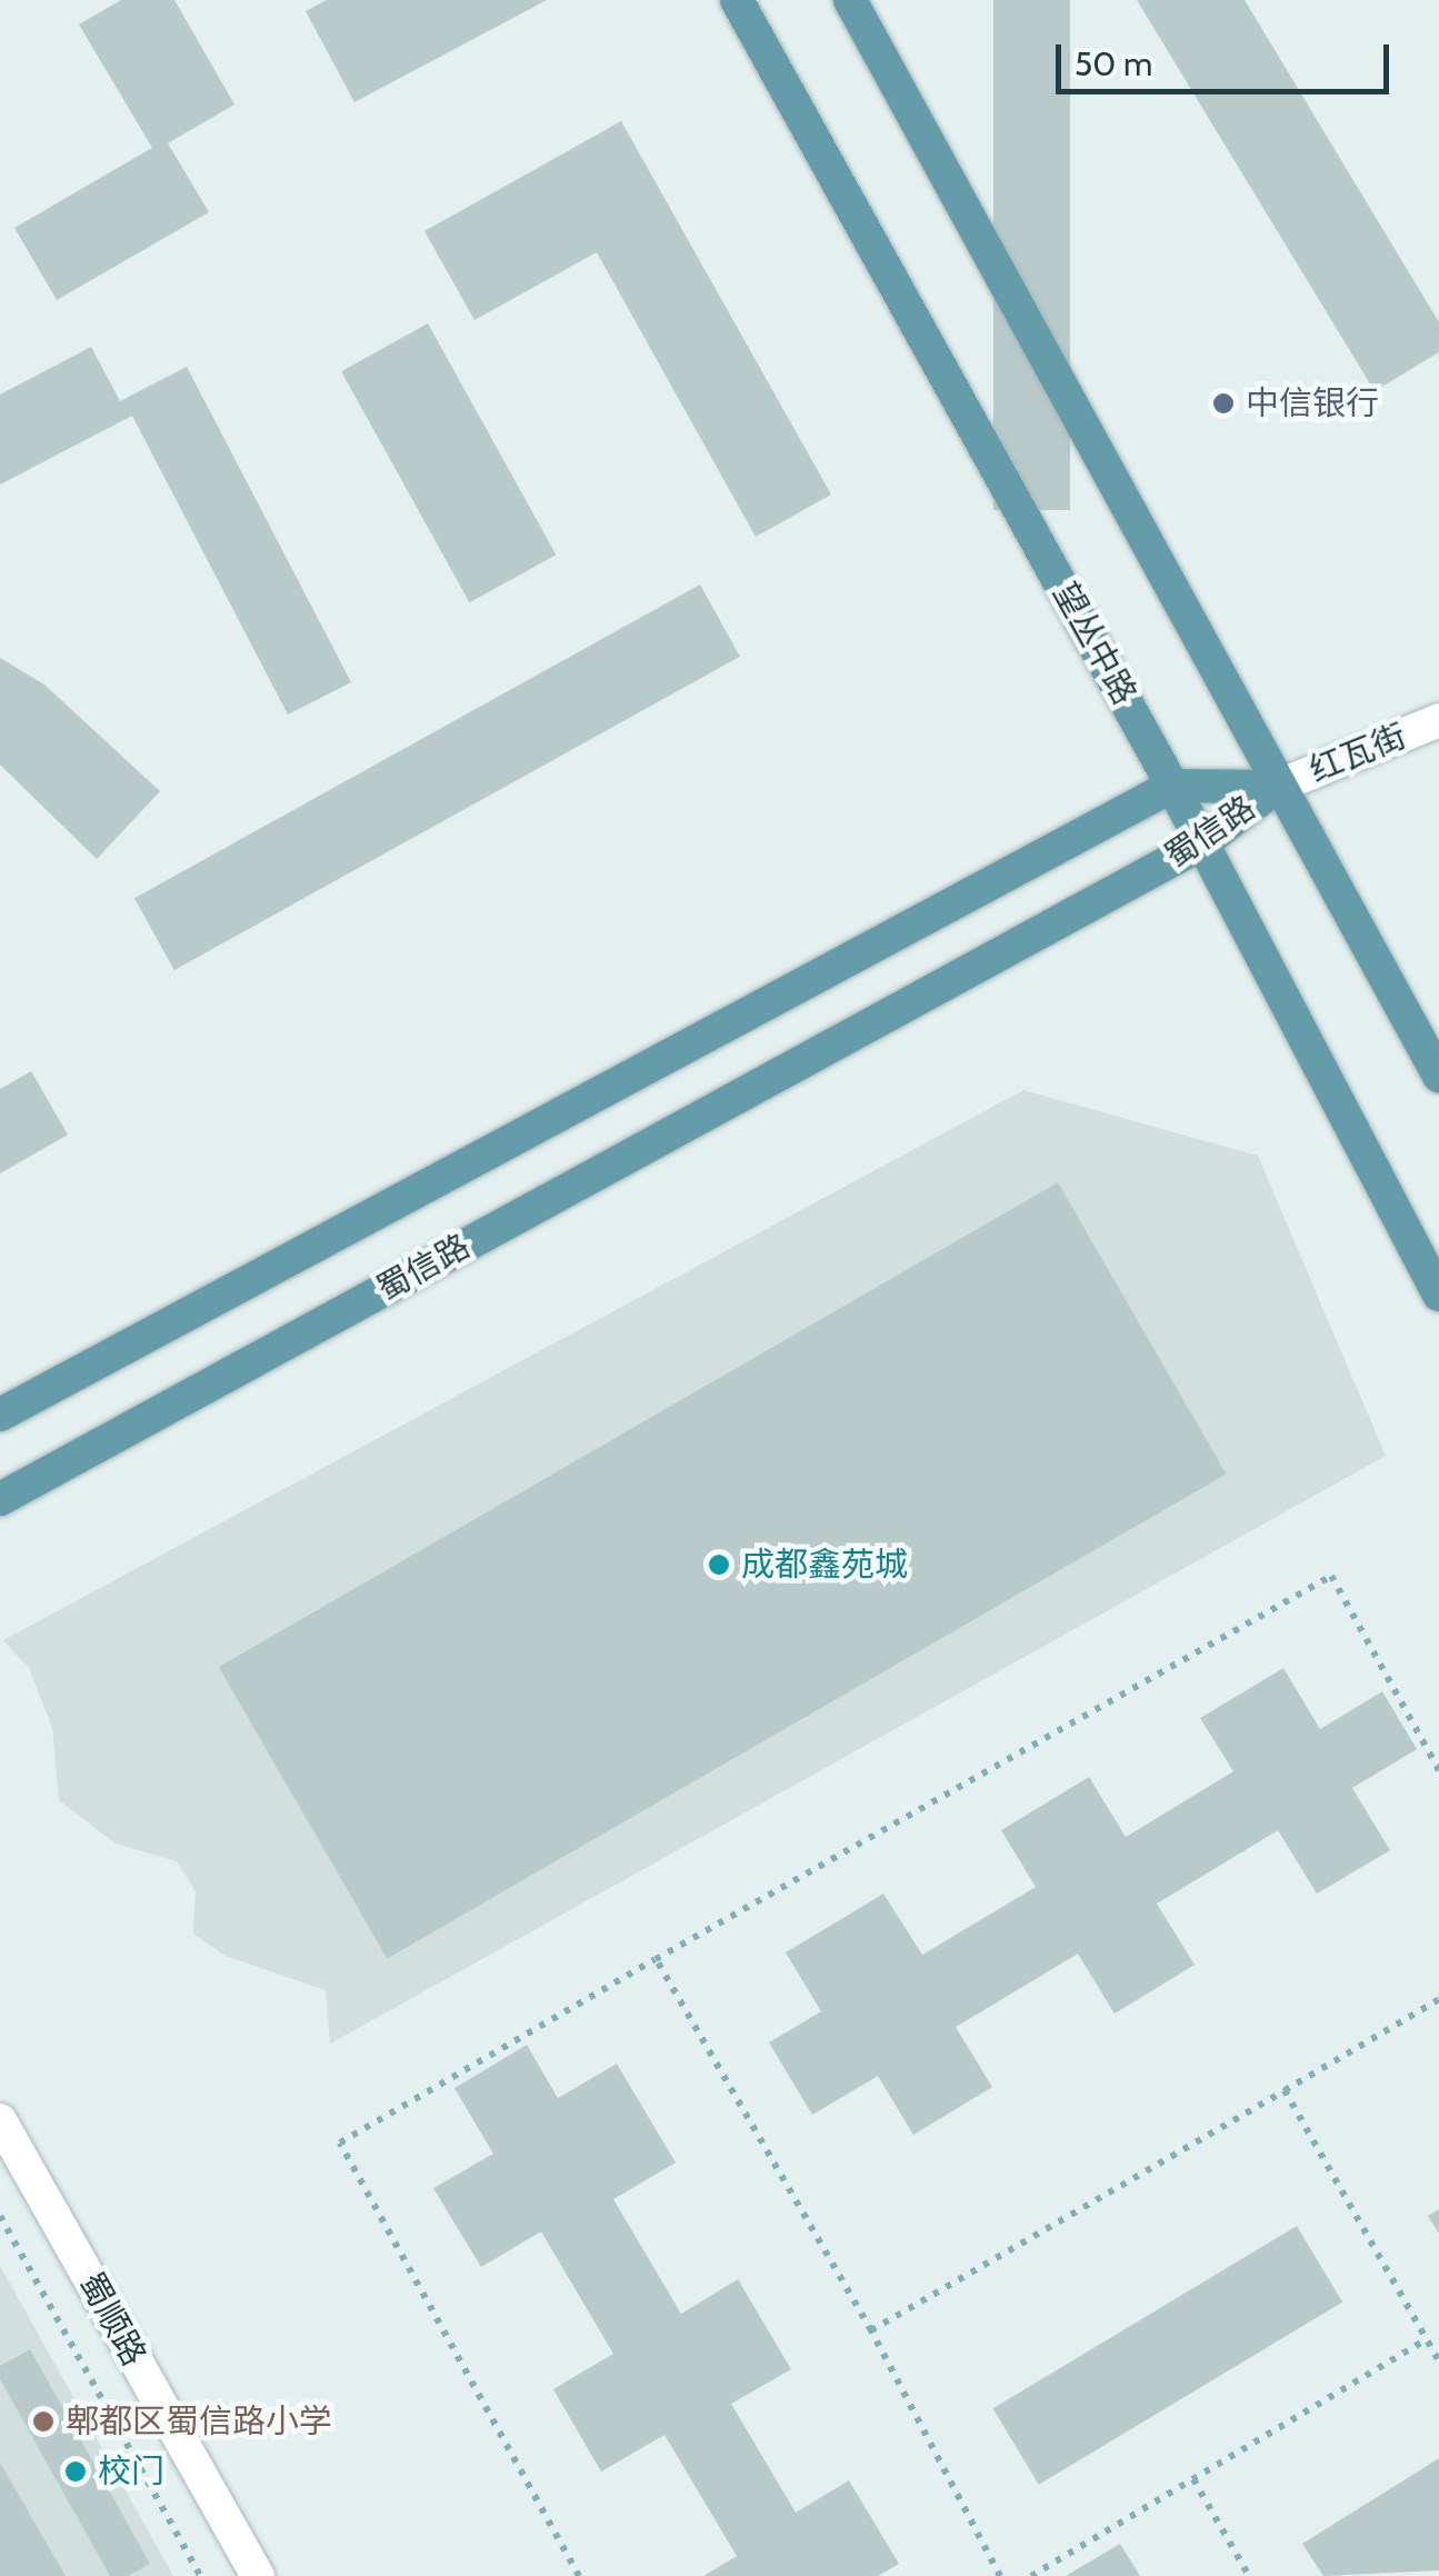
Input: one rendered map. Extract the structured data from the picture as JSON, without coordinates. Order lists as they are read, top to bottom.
{
  "streets": {
    "main road": ["望丛中路", "蜀信路"],
    "street": ["红瓦街", "蜀顺路"]
  },
  "crossings": [
    ["望丛中路", "蜀信路"],
    ["红瓦街", "蜀信路"]
  ],
  "places": [
    "中信银行",
    "成都鑫苑城",
    "郫都区蜀信路小学",
    "校门"
  ],
  "scale_bar": "50 m"
}
